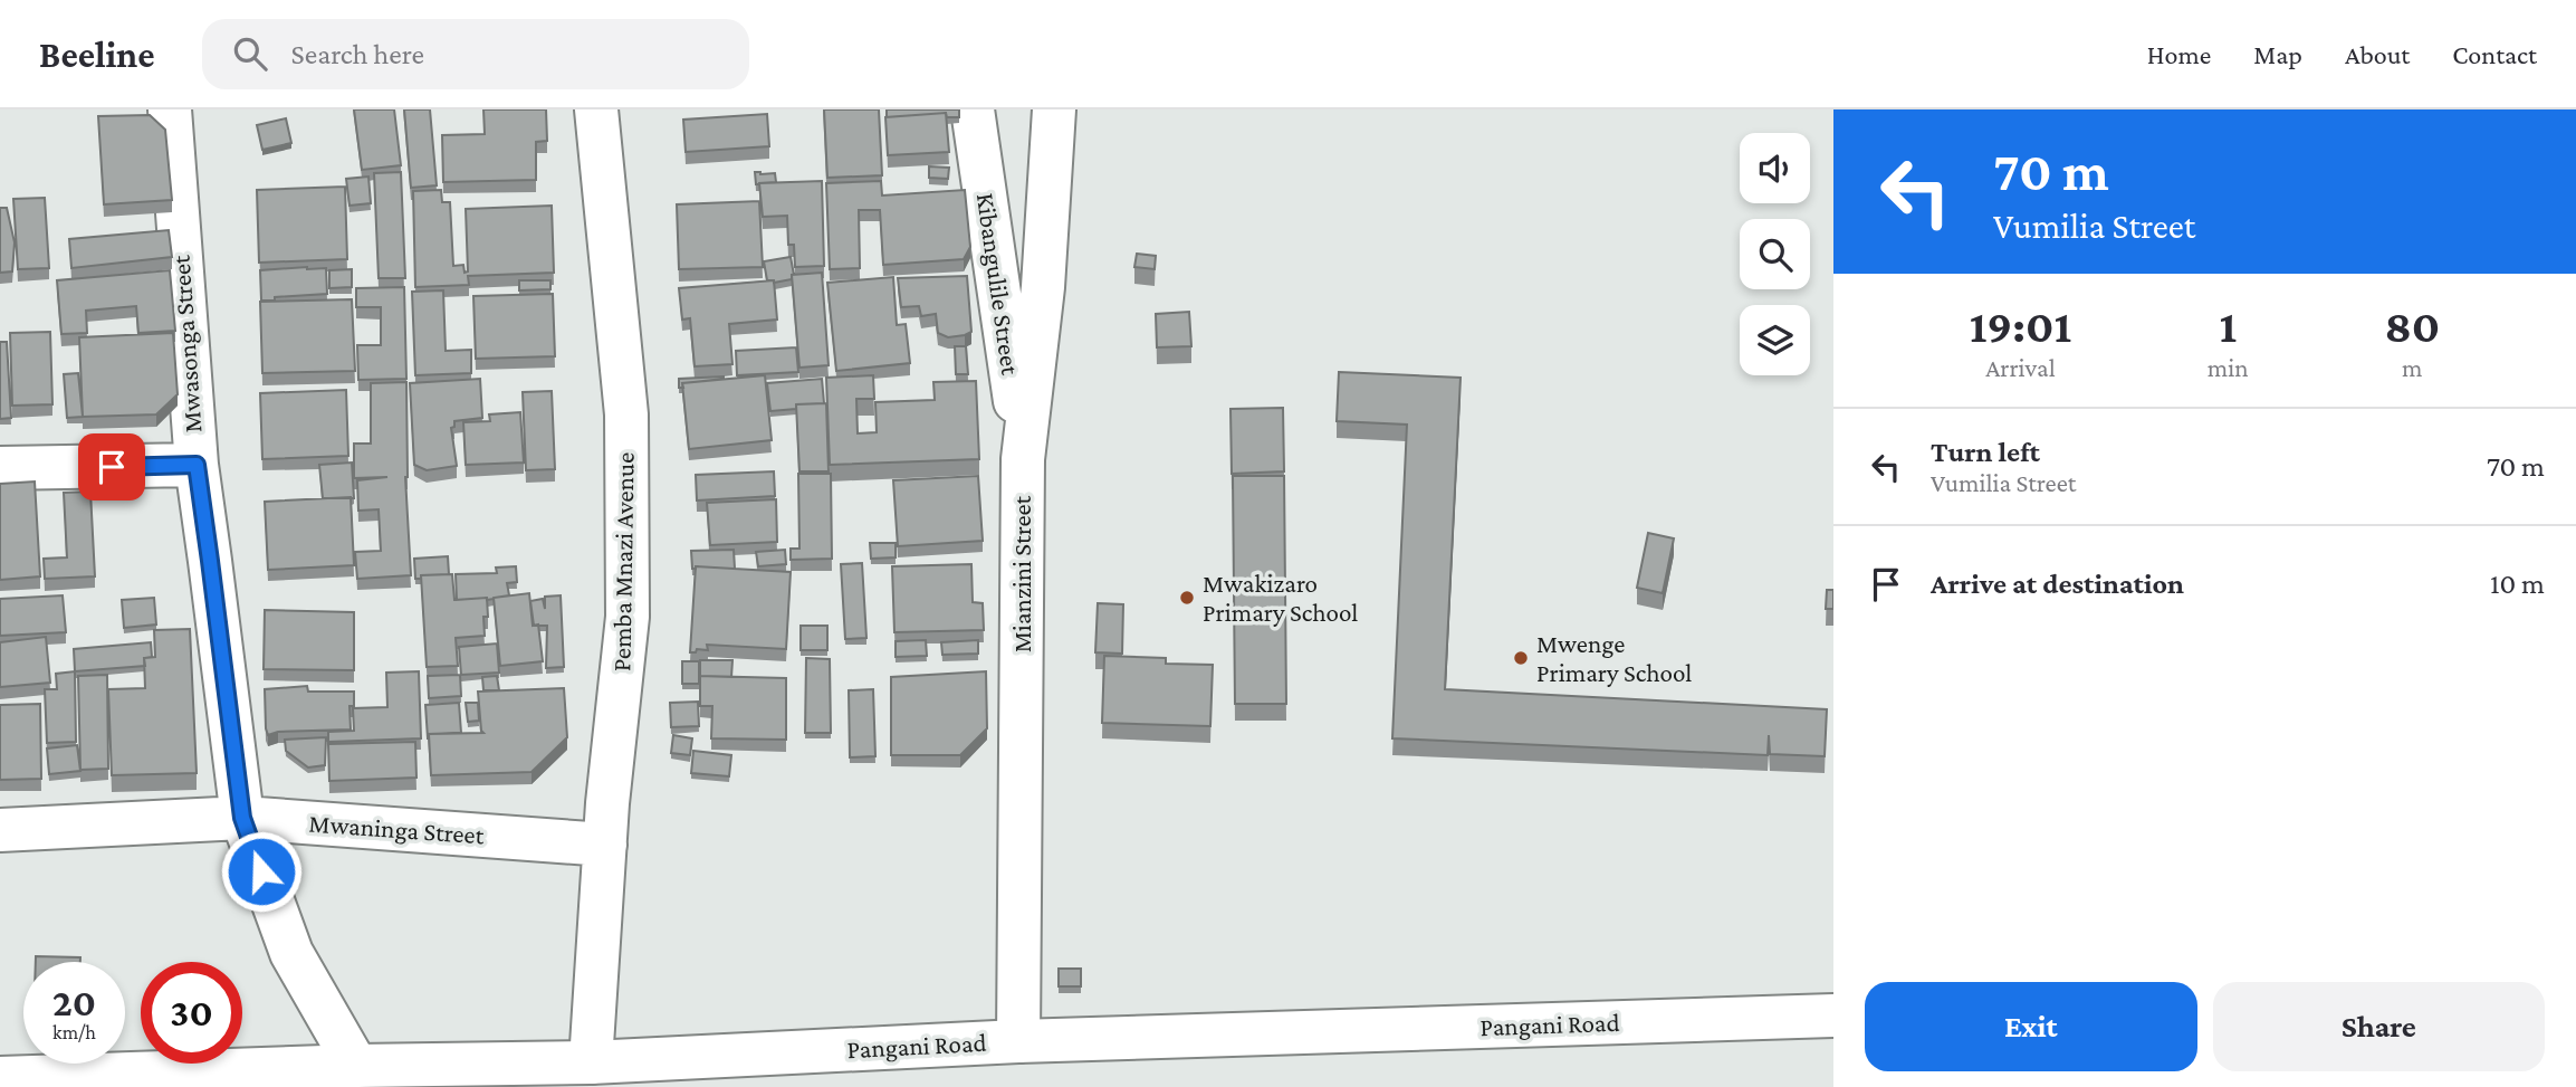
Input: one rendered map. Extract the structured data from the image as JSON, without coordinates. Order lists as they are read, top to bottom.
{
  "streets": {
    "street": [
      "Kibangulile Street",
      "Mwasonga Street",
      "Pemba Mnazi Avenue",
      "Mianzini Street",
      "Mwaninga Street",
      "Pangani Road"
    ]
  },
  "crossings": [
    ["Kibangulile Street", "Mianzini Street"],
    ["Mwasonga Street", "Mwaninga Street"],
    ["Mwasonga Street", "Pangani Road"],
    ["Pemba Mnazi Avenue", "Mwaninga Street"],
    ["Pemba Mnazi Avenue", "Pangani Road"],
    ["Mianzini Street", "Pangani Road"]
  ],
  "places": ["Mwakizaro Primary School", "Mwenge Primary School"],
  "page": {
    "header": "Beeline",
    "search": "Search here",
    "nav": [
      "Home",
      "Map",
      "About",
      "Contact"
    ],
    "turn": ["70 m", "Vumilia Street"],
    "eta": [
      "19:01",
      "Arrival",
      "1",
      "min",
      "80",
      "m"
    ],
    "list": [
      {
        "name": "Turn left",
        "note": "Vumilia Street",
        "value": "70 m"
      },
      {
        "name": "Arrive at destination",
        "value": "10 m"
      }
    ],
    "speed": "20 km/h",
    "limit": "30",
    "buttons": ["Exit", "Share"]
  }
}
